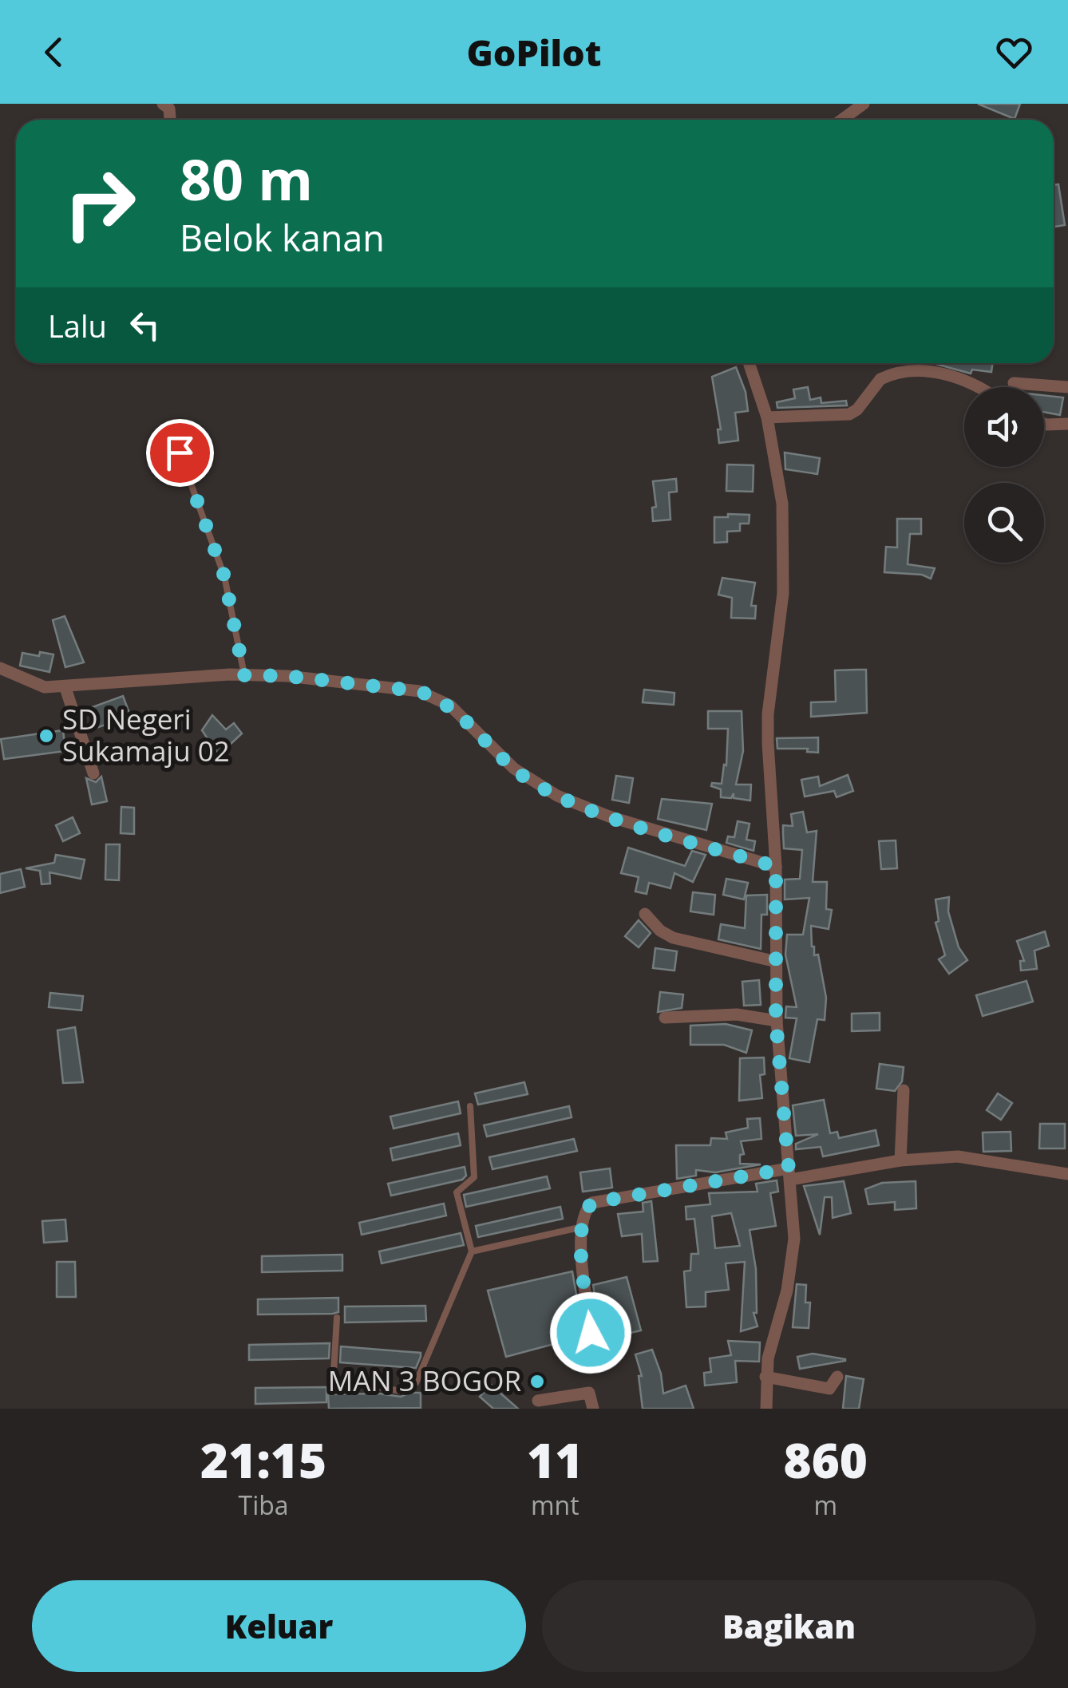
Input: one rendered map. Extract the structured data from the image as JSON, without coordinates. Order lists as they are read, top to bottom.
{
  "places": ["SD Negeri Sukamaju 02", "MAN 3 BOGOR"],
  "page": {
    "header": "GoPilot",
    "turn": ["80 m", "Belok kanan"],
    "then": "Lalu",
    "eta": [
      "21:15",
      "Tiba",
      "11",
      "mnt",
      "860",
      "m"
    ],
    "buttons": ["Keluar", "Bagikan"]
  }
}
